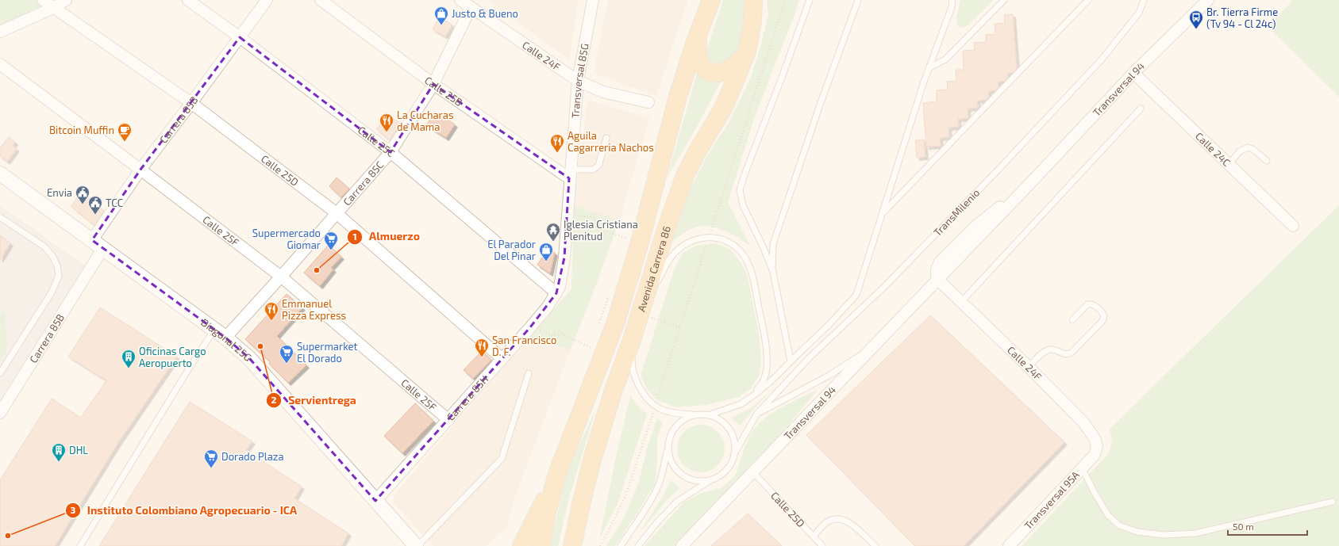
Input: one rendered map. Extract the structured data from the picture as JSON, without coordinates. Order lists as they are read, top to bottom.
{
  "streets": {
    "main road": ["Avenida Carrera 86"],
    "street": [
      "Calle 24F",
      "Transversal 85G",
      "Transversal 94",
      "Calle 25B",
      "Carrera 85B",
      "Calle 25C",
      "Calle 24C",
      "Calle 25D",
      "Carrera 85C",
      "Calle 25F",
      "Diagonal 25G",
      "Carrera 85H",
      "Transversal 95A"
    ],
    "lane": ["TransMilenio"]
  },
  "crossings": [
    ["Calle 24F", "Transversal 85G"],
    ["Calle 24F", "Transversal 94"],
    ["Calle 24F", "Carrera 85C"],
    ["Calle 24F", "Transversal 95A"],
    ["Transversal 85G", "Calle 25B"],
    ["Transversal 85G", "Calle 25C"],
    ["Transversal 85G", "Carrera 85H"],
    ["Transversal 94", "Calle 24C"],
    ["Transversal 94", "Calle 25D"],
    ["Calle 25B", "Carrera 85C"],
    ["Carrera 85B", "Calle 25C"],
    ["Carrera 85B", "Calle 25D"],
    ["Carrera 85B", "Calle 25F"],
    ["Carrera 85B", "Diagonal 25G"],
    ["Calle 25C", "Carrera 85C"],
    ["Calle 25C", "Carrera 85H"],
    ["Calle 25D", "Carrera 85C"],
    ["Calle 25D", "Carrera 85H"],
    ["Carrera 85C", "Calle 25F"],
    ["Carrera 85C", "Diagonal 25G"],
    ["Calle 25F", "Carrera 85H"],
    ["Diagonal 25G", "Carrera 85H"]
  ],
  "places": {
    "shop": ["Justo & Bueno", "El Parador Del Pinar"],
    "bus stop": ["Br. Tierra Firme (Tv 94 - Cl 24c)"],
    "restaurant": [
      "La Cucharas de Mama",
      "Aguila Cagarreria Nachos",
      "Emmanuel Pizza Express",
      "San Francisco D. F."
    ],
    "cafe": ["Bitcoin Muffin"],
    "public building": ["Envia", "TCC"],
    "temple": ["Iglesia Cristiana Plenitud"],
    "supermarket": ["Supermercado Giomar", "Supermarket El Dorado", "Dorado Plaza"],
    "other": ["Almuerzo", "Servientrega", "Instituto Colombiano Agropecuario - ICA"],
    "building": ["Oficinas Cargo Aeropuerto", "DHL"]
  },
  "scale_bar": "50 m"
}
